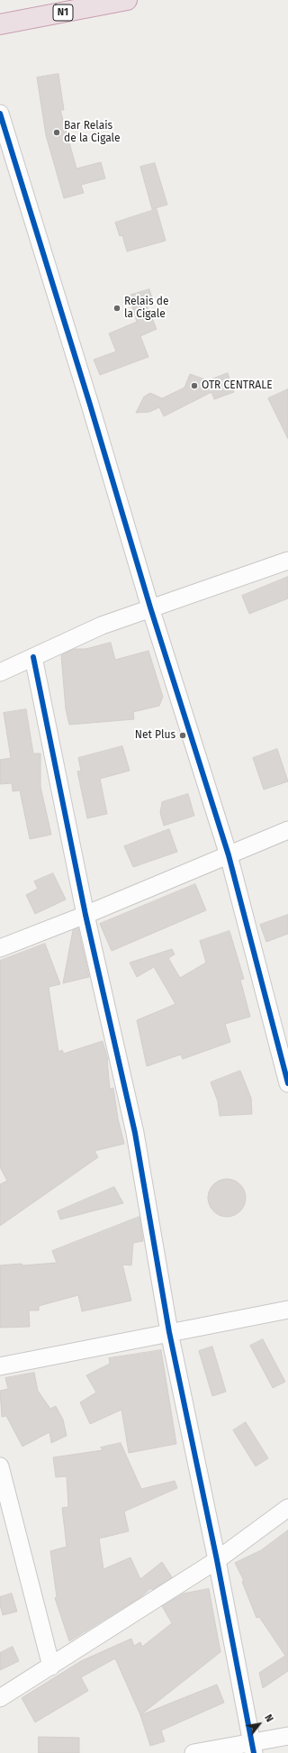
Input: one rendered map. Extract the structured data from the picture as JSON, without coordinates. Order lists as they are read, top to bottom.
{
  "streets": {
    "highway": ["N1"]
  },
  "places": [
    "Bar Relais de la Cigale",
    "Relais de la Cigale",
    "OTR CENTRALE",
    "Net Plus"
  ],
  "north": "top right"
}
